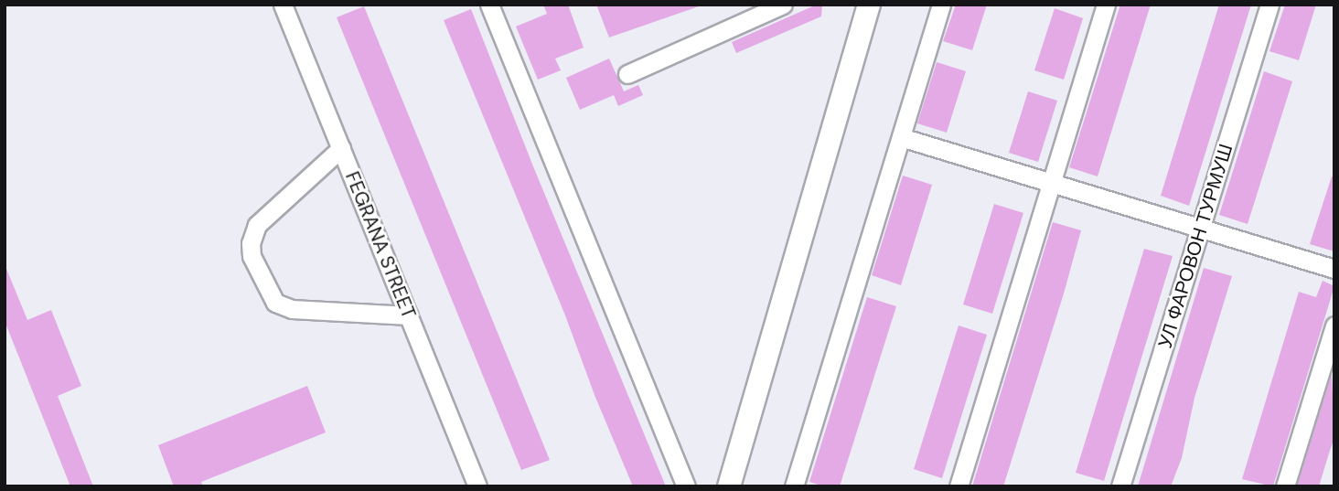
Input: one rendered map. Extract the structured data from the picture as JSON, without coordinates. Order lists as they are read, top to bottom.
{
  "streets": {
    "street": ["FEGRANA STREET", "УЛ ФАРОВОН ТУРМУШ"]
  }
}
